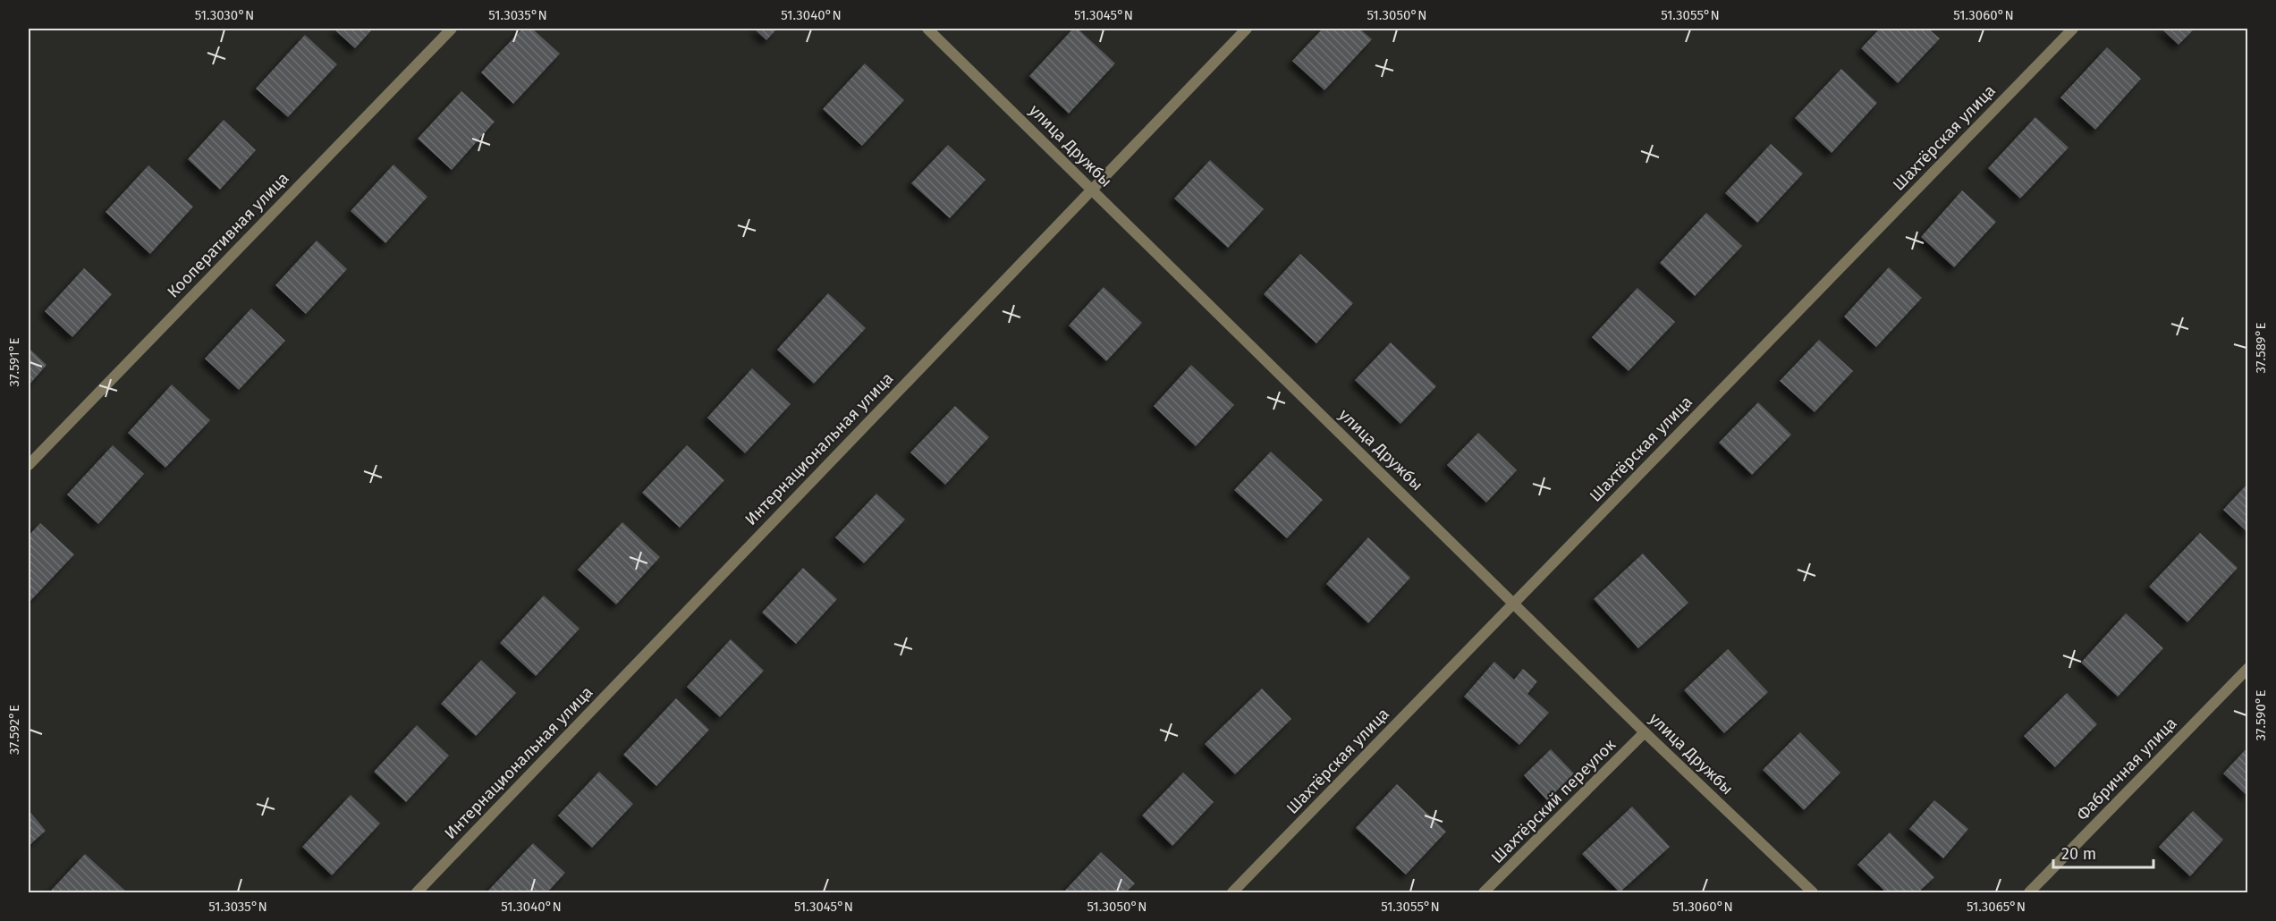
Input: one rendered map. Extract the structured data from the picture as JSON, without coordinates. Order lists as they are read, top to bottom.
{
  "streets": {
    "street": [
      "Шахтёрская улица",
      "улица Дружбы",
      "Кооперативная улица",
      "Интернациональная улица",
      "Фабричная улица",
      "Шахтёрский переулок"
    ]
  },
  "crossings": [
    ["Шахтёрская улица", "улица Дружбы"],
    ["улица Дружбы", "Интернациональная улица"],
    ["улица Дружбы", "Шахтёрский переулок"]
  ],
  "scale_bar": "20 m",
  "coordinates": [
    "51.3030°N",
    "51.3035°N",
    "51.3040°N",
    "51.3045°N",
    "51.3050°N",
    "51.3055°N",
    "51.3060°N",
    "37.589°E",
    "37.591°E",
    "37.590°E",
    "37.592°E",
    "51.3065°N"
  ]
}
